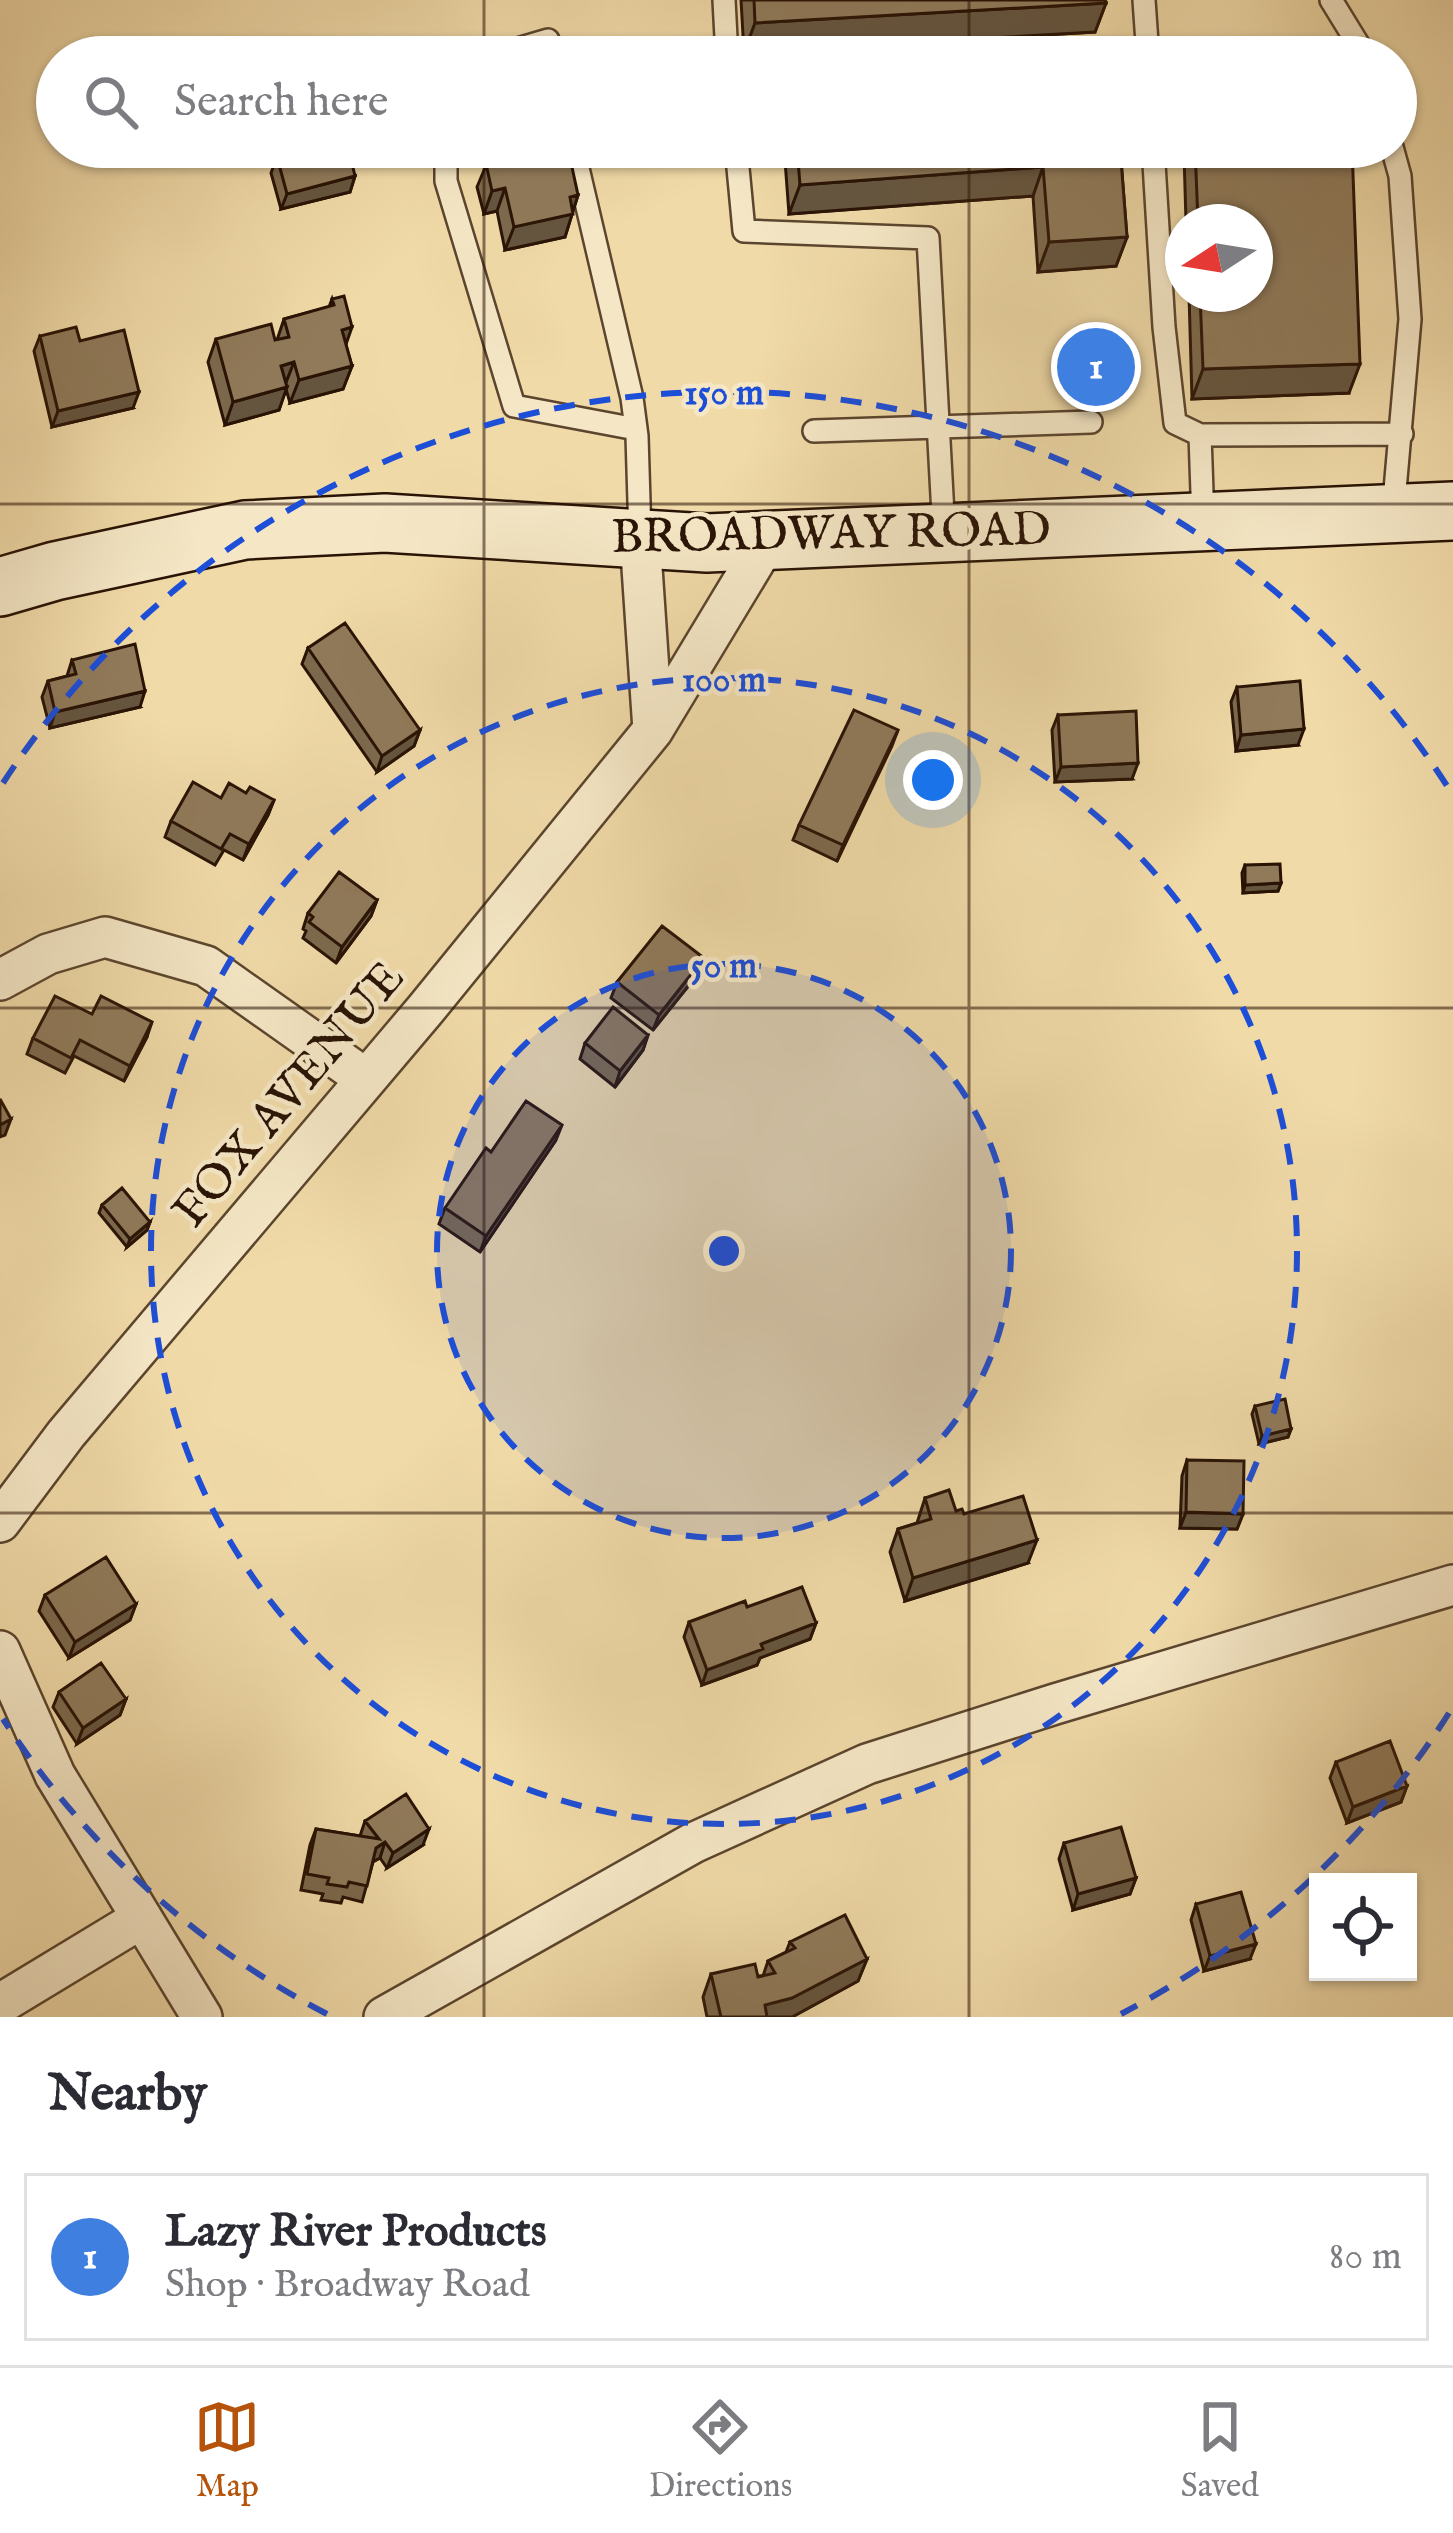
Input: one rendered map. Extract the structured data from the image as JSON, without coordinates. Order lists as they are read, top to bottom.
{
  "streets": {
    "main road": ["BROADWAY ROAD"],
    "street": ["FOX AVENUE"]
  },
  "crossings": [
    ["BROADWAY ROAD", "FOX AVENUE"]
  ],
  "north": "left",
  "page": {
    "search": "Search here",
    "pins": "1",
    "heading": "Nearby",
    "list": [
      {
        "mark": "1",
        "name": "Lazy River Products",
        "note": "Shop · Broadway Road",
        "value": "80 m"
      }
    ],
    "nav": ["Map", "Directions", "Saved"]
  },
  "rings": ["150 m", "100 m", "50 m"]
}
